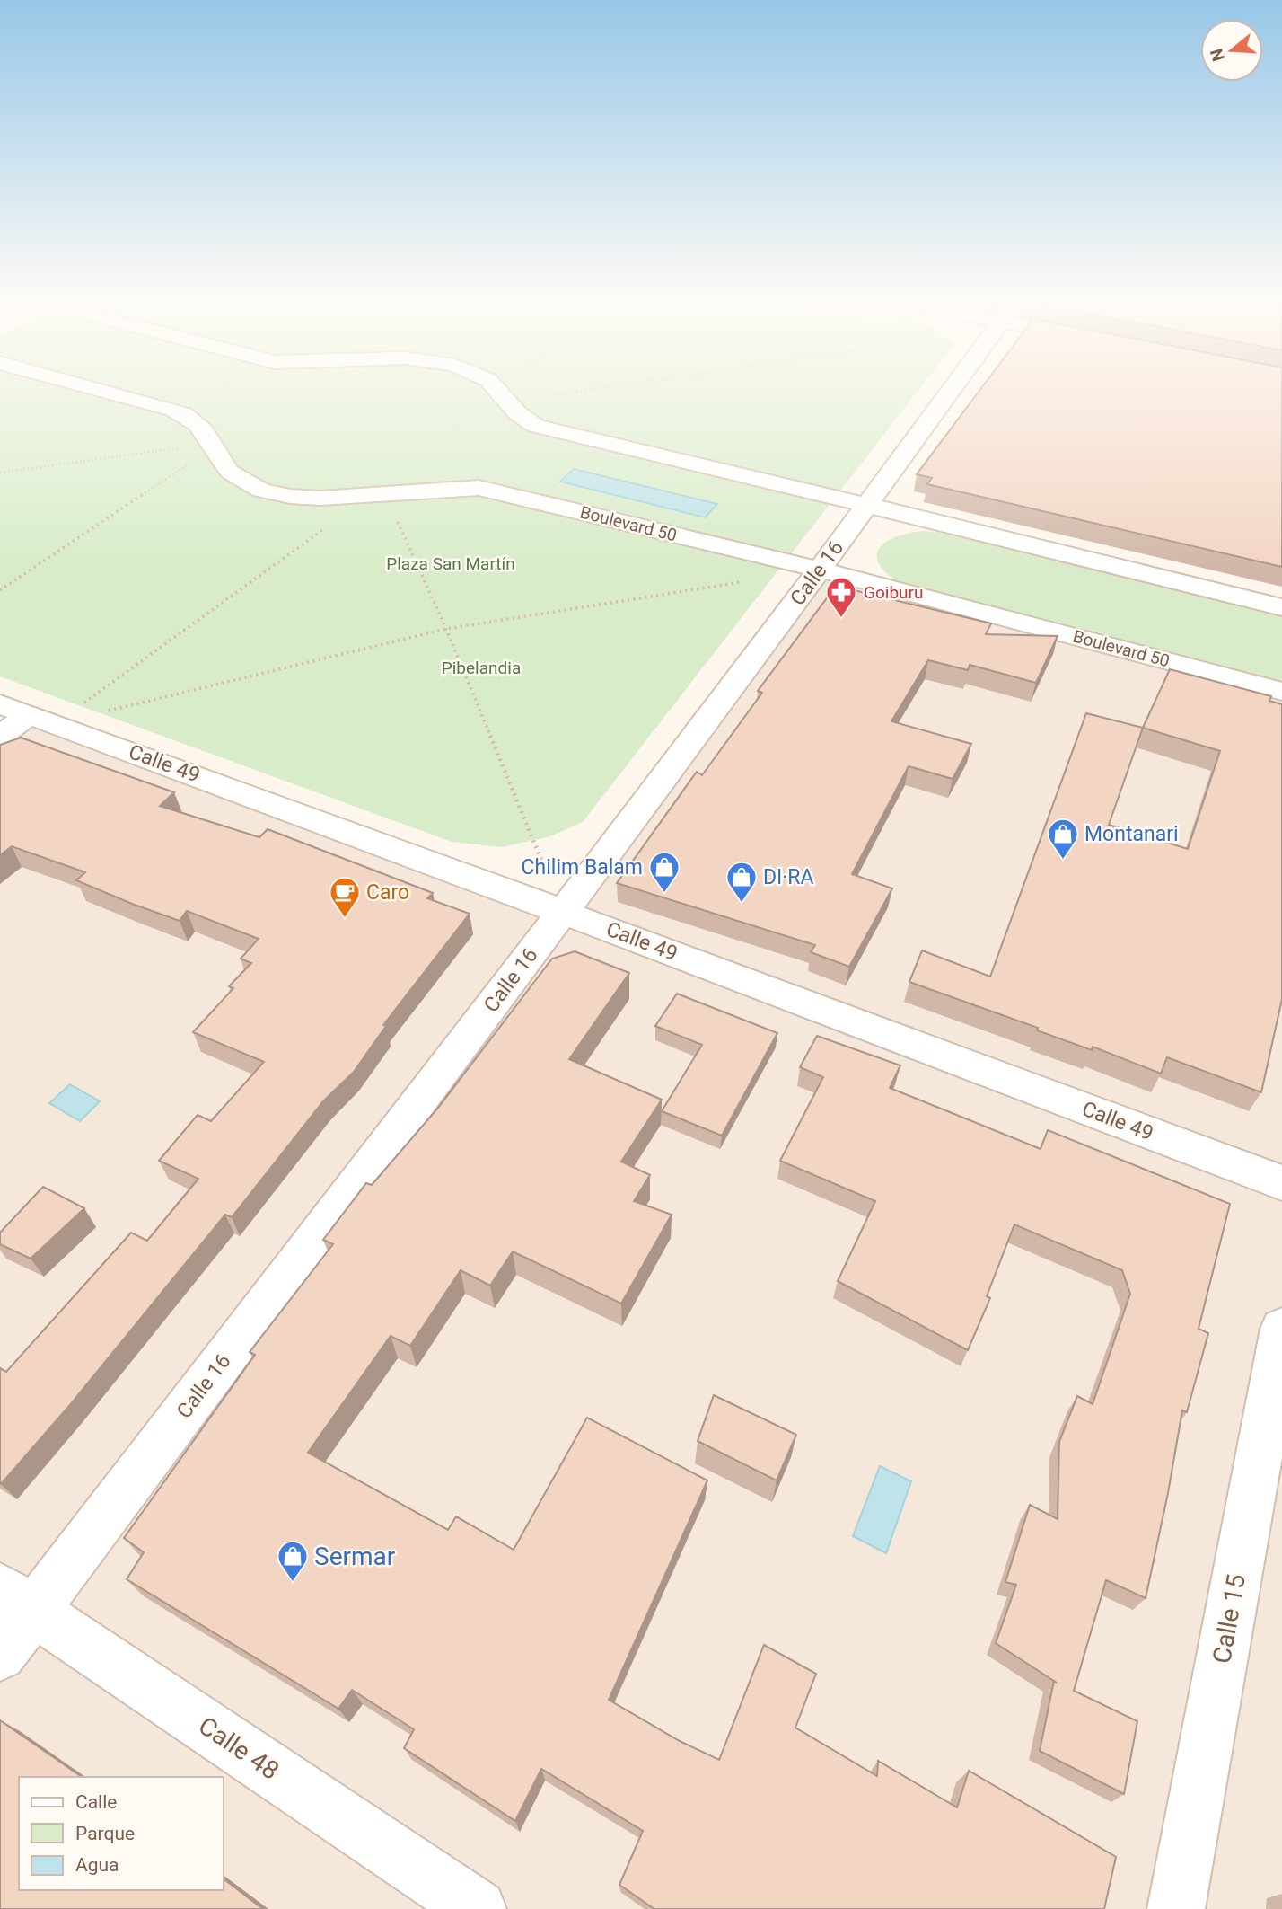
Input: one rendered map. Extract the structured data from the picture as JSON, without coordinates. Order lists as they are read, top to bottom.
{
  "streets": {
    "main road": [
      "Boulevard 50",
      "Calle 16",
      "Calle 49",
      "Calle 15",
      "Calle 48"
    ]
  },
  "crossings": [
    ["Boulevard 50", "Calle 16"],
    ["Calle 16", "Calle 49"],
    ["Calle 16", "Calle 48"]
  ],
  "parks": ["Plaza San Martín", "Pibelandia"],
  "places": {
    "pharmacy": ["Goiburu"],
    "shop": [
      "Montanari",
      "Chilim Balam",
      "DI·RA",
      "Sermar"
    ],
    "cafe": ["Caro"]
  },
  "legend": ["Calle", "Parque", "Agua"],
  "north": "left"
}
